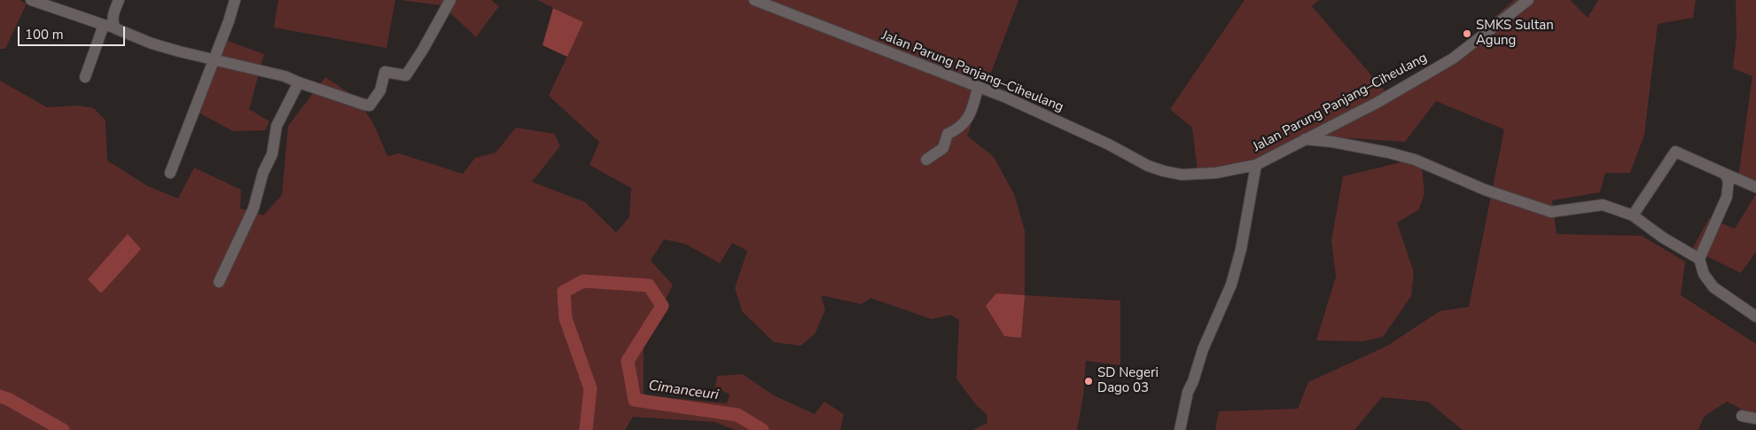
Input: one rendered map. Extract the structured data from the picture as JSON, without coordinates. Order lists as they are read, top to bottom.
{
  "streets": {
    "street": ["Jalan Parung Panjang–Ciheulang"]
  },
  "water": ["Cimanceuri"],
  "places": ["SMKS Sultan Agung", "SD Negeri Dago 03"],
  "scale_bar": "100 m"
}
